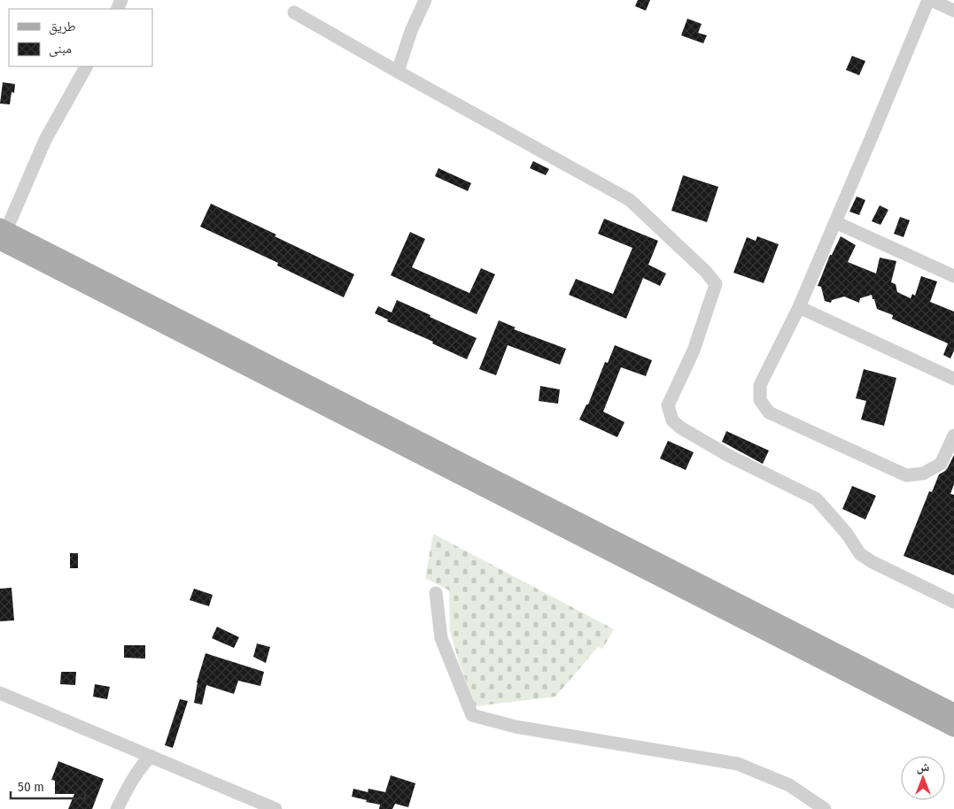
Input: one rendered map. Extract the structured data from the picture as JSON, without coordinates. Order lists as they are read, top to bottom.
{
  "legend": ["طريق", "مبنى"],
  "scale_bar": "50 m",
  "north": "top"
}
